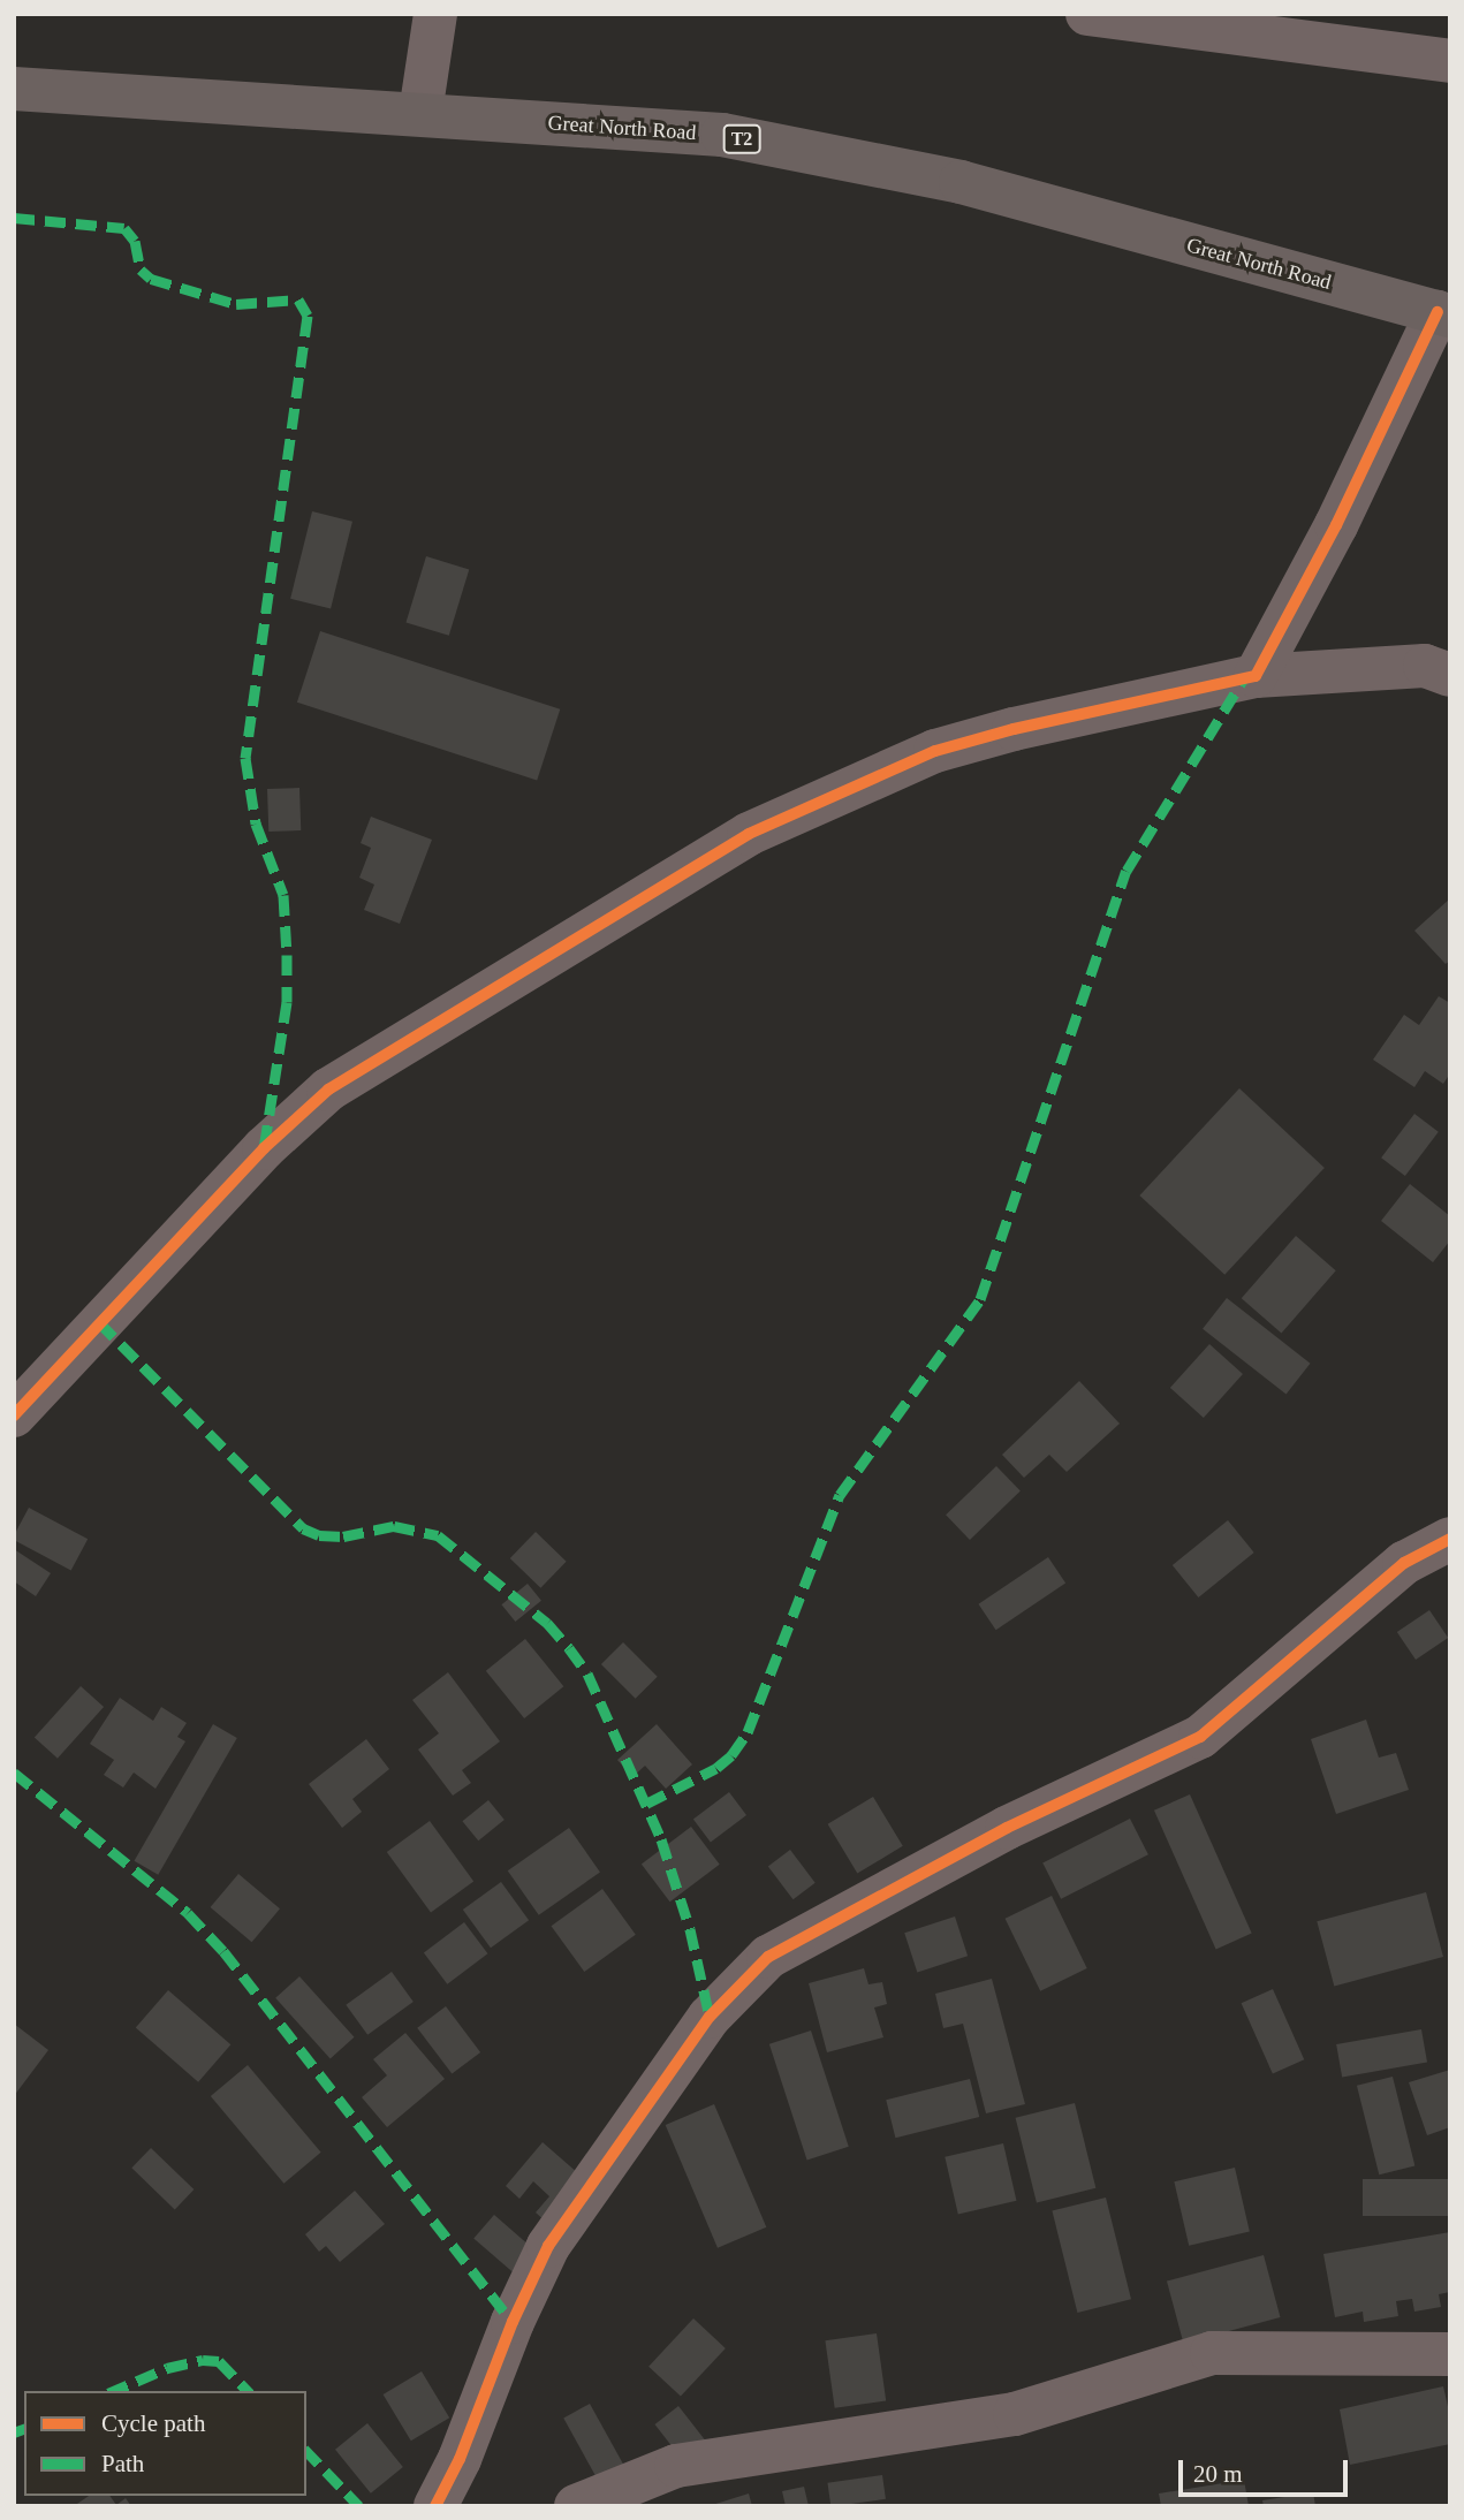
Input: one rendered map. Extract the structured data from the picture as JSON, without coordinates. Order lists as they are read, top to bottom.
{
  "streets": {
    "highway": ["Great North Road", "T2"]
  },
  "legend": ["Cycle path", "Path"],
  "scale_bar": "20 m"
}
